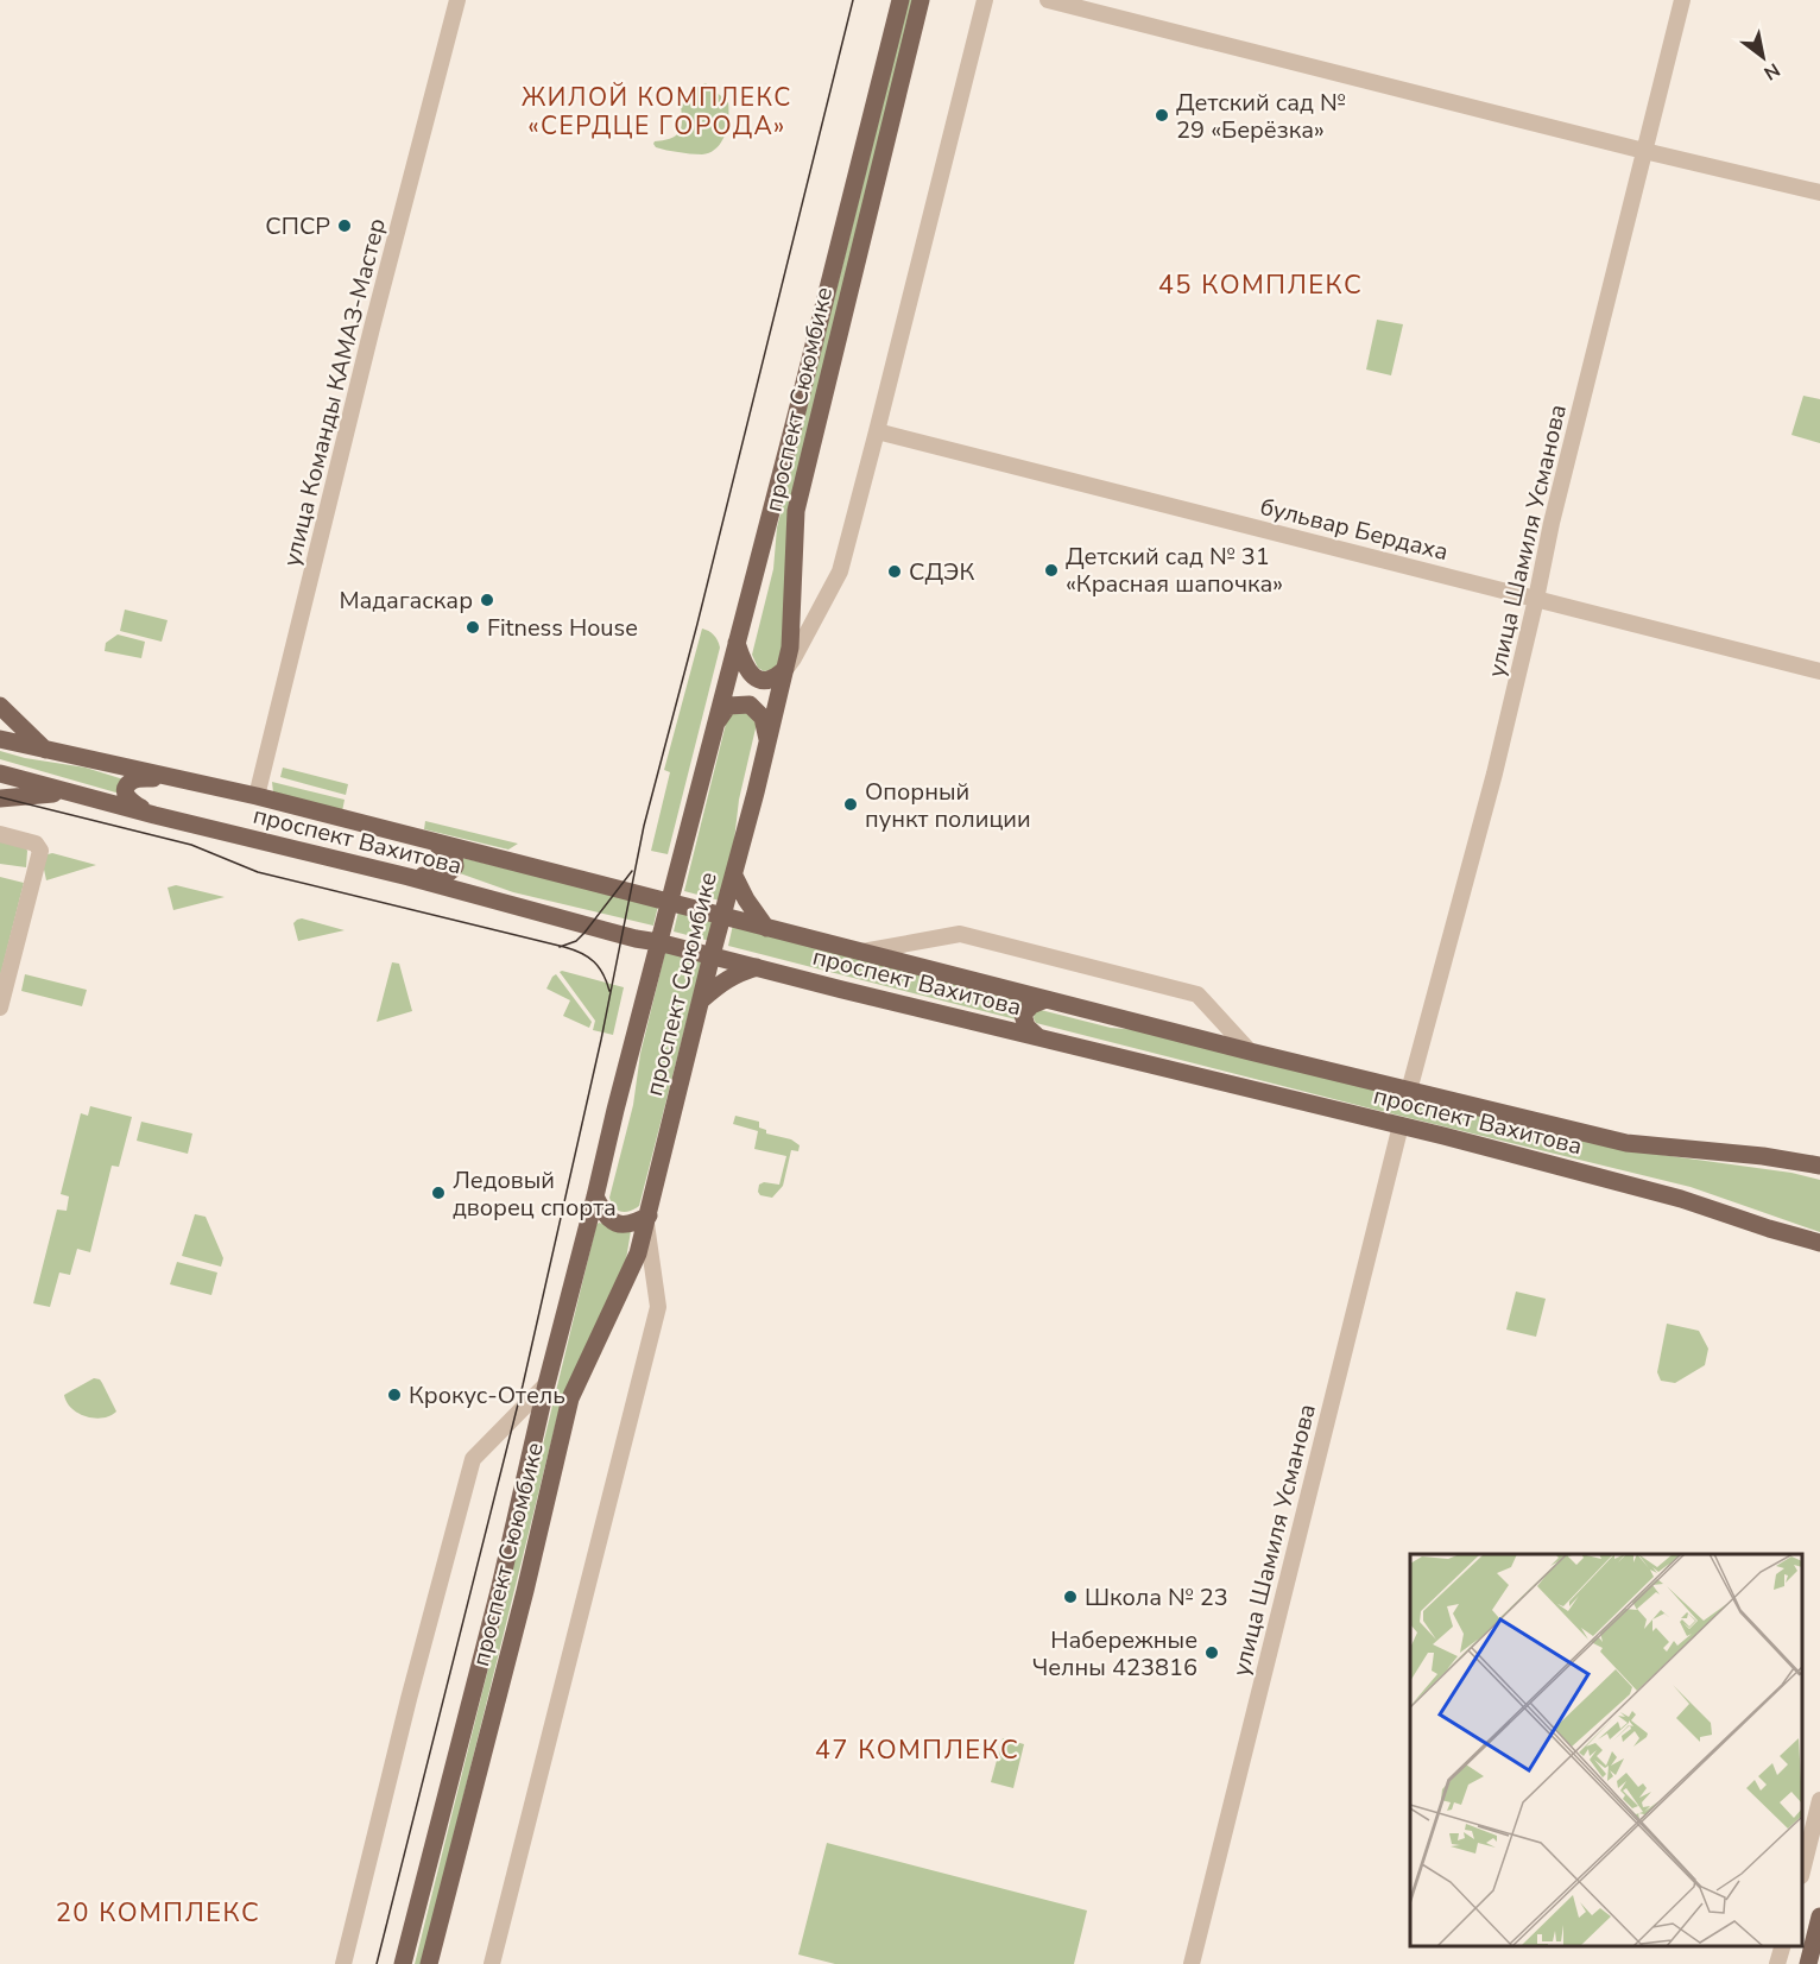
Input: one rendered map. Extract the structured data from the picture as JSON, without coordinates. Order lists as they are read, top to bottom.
{
  "streets": {
    "main road": ["проспект Сююмбике", "проспект Вахитова"],
    "street": ["улица Команды КАМАЗ-Мастер", "бульвар Бердаха", "улица Шамиля Усманова"]
  },
  "crossings": [
    ["улица Команды КАМАЗ-Мастер", "проспект Вахитова"],
    ["проспект Сююмбике", "проспект Вахитова"],
    ["бульвар Бердаха", "улица Шамиля Усманова"],
    ["улица Шамиля Усманова", "проспект Вахитова"]
  ],
  "districts": [
    "ЖИЛОЙ КОМПЛЕКС «СЕРДЦЕ ГОРОДА»",
    "45 КОМПЛЕКС",
    "47 КОМПЛЕКС",
    "20 КОМПЛЕКС"
  ],
  "places": [
    "Детский сад № 29 «Берёзка»",
    "СПСР",
    "Детский сад № 31 «Красная шапочка»",
    "СДЭК",
    "Мадагаскар",
    "Fitness House",
    "Опорный пункт полиции",
    "Ледовый дворец спорта",
    "Крокус-Отель",
    "Школа № 23",
    "Набережные Челны 423816"
  ],
  "north": "bottom right"
}
